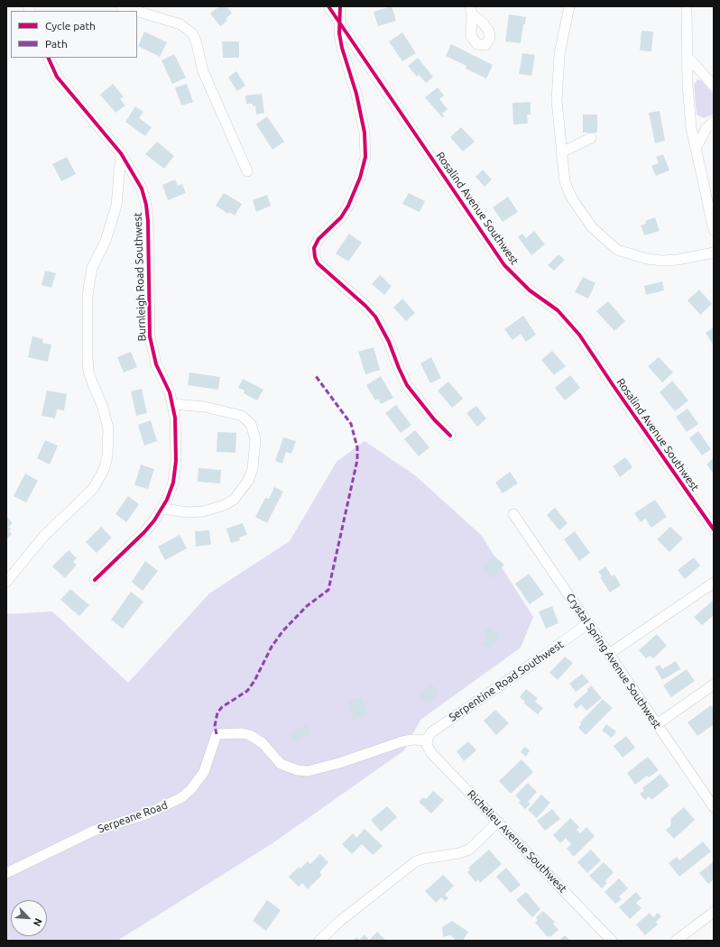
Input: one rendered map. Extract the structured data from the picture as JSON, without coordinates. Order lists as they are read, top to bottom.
{
  "streets": {
    "street": [
      "Rosalind Avenue Southwest",
      "Burnleigh Road Southwest",
      "Crystal Spring Avenue Southwest",
      "Serpentine Road Southwest",
      "Serpeane Road",
      "Richelieu Avenue Southwest"
    ]
  },
  "crossings": [
    ["Crystal Spring Avenue Southwest", "Serpentine Road Southwest"],
    ["Serpentine Road Southwest", "Serpeane Road"],
    ["Serpentine Road Southwest", "Richelieu Avenue Southwest"],
    ["Serpeane Road", "Richelieu Avenue Southwest"]
  ],
  "legend": ["Cycle path", "Path"],
  "north": "bottom right"
}
